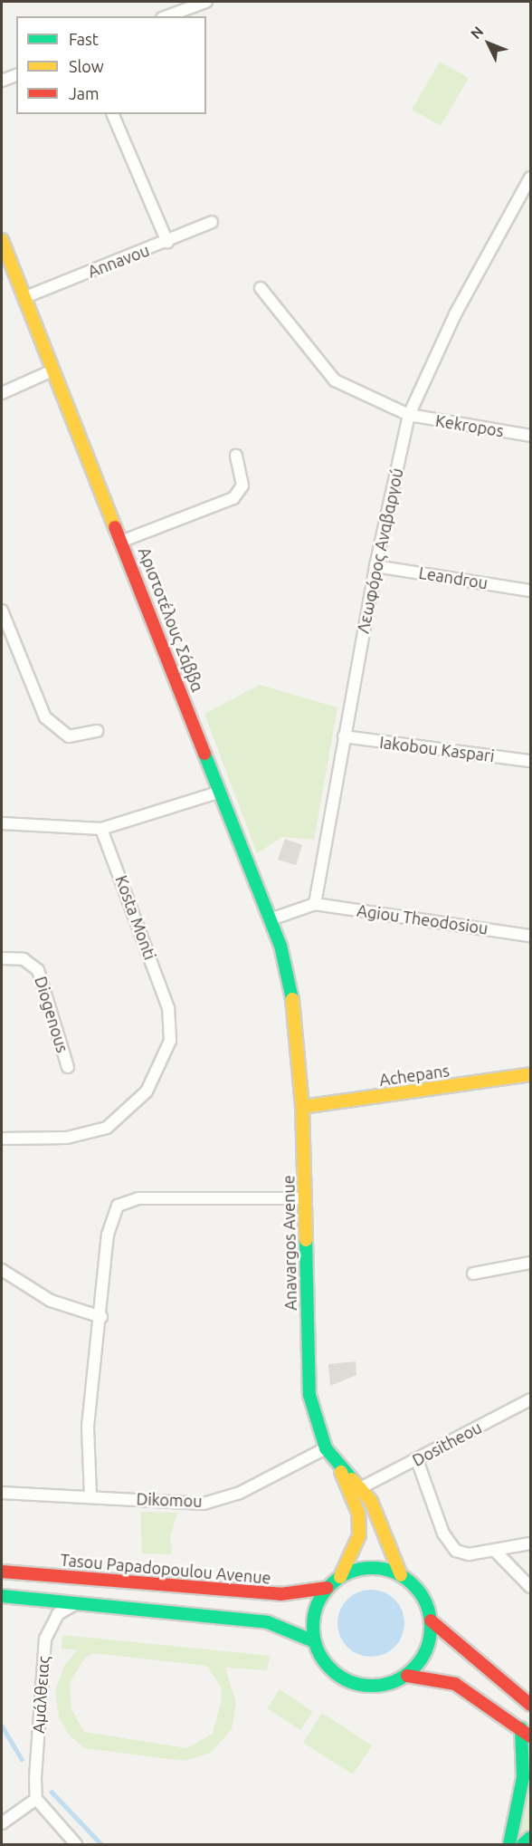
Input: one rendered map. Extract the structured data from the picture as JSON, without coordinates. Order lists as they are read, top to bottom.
{
  "streets": {
    "main road": [
      "Αριστοτέλους Σάββα",
      "Achepans",
      "Anavargos Avenue",
      "Tasou Papadopoulou Avenue"
    ],
    "street": [
      "Annavou",
      "Kekropos",
      "Λεωφόρος Αναβαργού",
      "Leandrou",
      "Iakobou Kaspari",
      "Kosta Monti",
      "Agiou Theodosiou",
      "Diogenous",
      "Dositheou",
      "Dikomou",
      "Αμάλθειας"
    ]
  },
  "crossings": [
    ["Annavou", "Αριστοτέλους Σάββα"],
    ["Kekropos", "Λεωφόρος Αναβαργού"],
    ["Λεωφόρος Αναβαργού", "Leandrou"],
    ["Λεωφόρος Αναβαργού", "Iakobou Kaspari"],
    ["Λεωφόρος Αναβαργού", "Agiou Theodosiou"],
    ["Αριστοτέλους Σάββα", "Anavargos Avenue"],
    ["Achepans", "Anavargos Avenue"],
    ["Anavargos Avenue", "Dositheou"],
    ["Anavargos Avenue", "Dikomou"],
    ["Anavargos Avenue", "Tasou Papadopoulou Avenue"]
  ],
  "legend": ["Fast", "Slow", "Jam"],
  "north": "top left"
}
